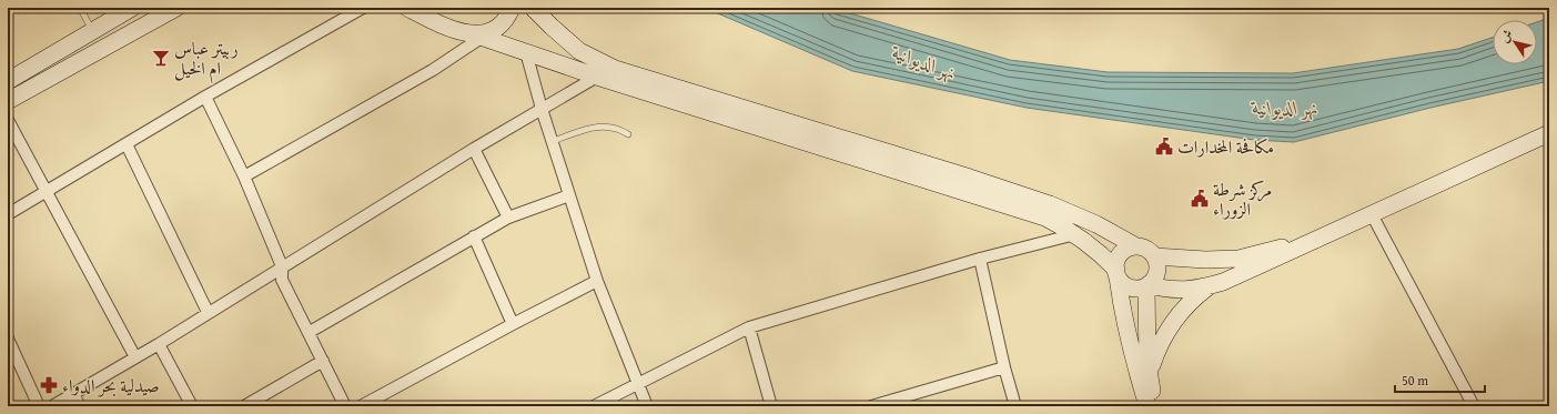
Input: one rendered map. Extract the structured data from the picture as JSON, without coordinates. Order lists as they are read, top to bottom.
{
  "water": ["نهر الديوانية"],
  "places": {
    "bar": ["ربيتر عباس ام الخيل"],
    "public building": ["مكافحة المخدارات", "مركز شرطة الزوراء"],
    "pharmacy": ["صيدلية بحر الدواء"]
  },
  "scale_bar": "50 m",
  "north": "top left"
}
